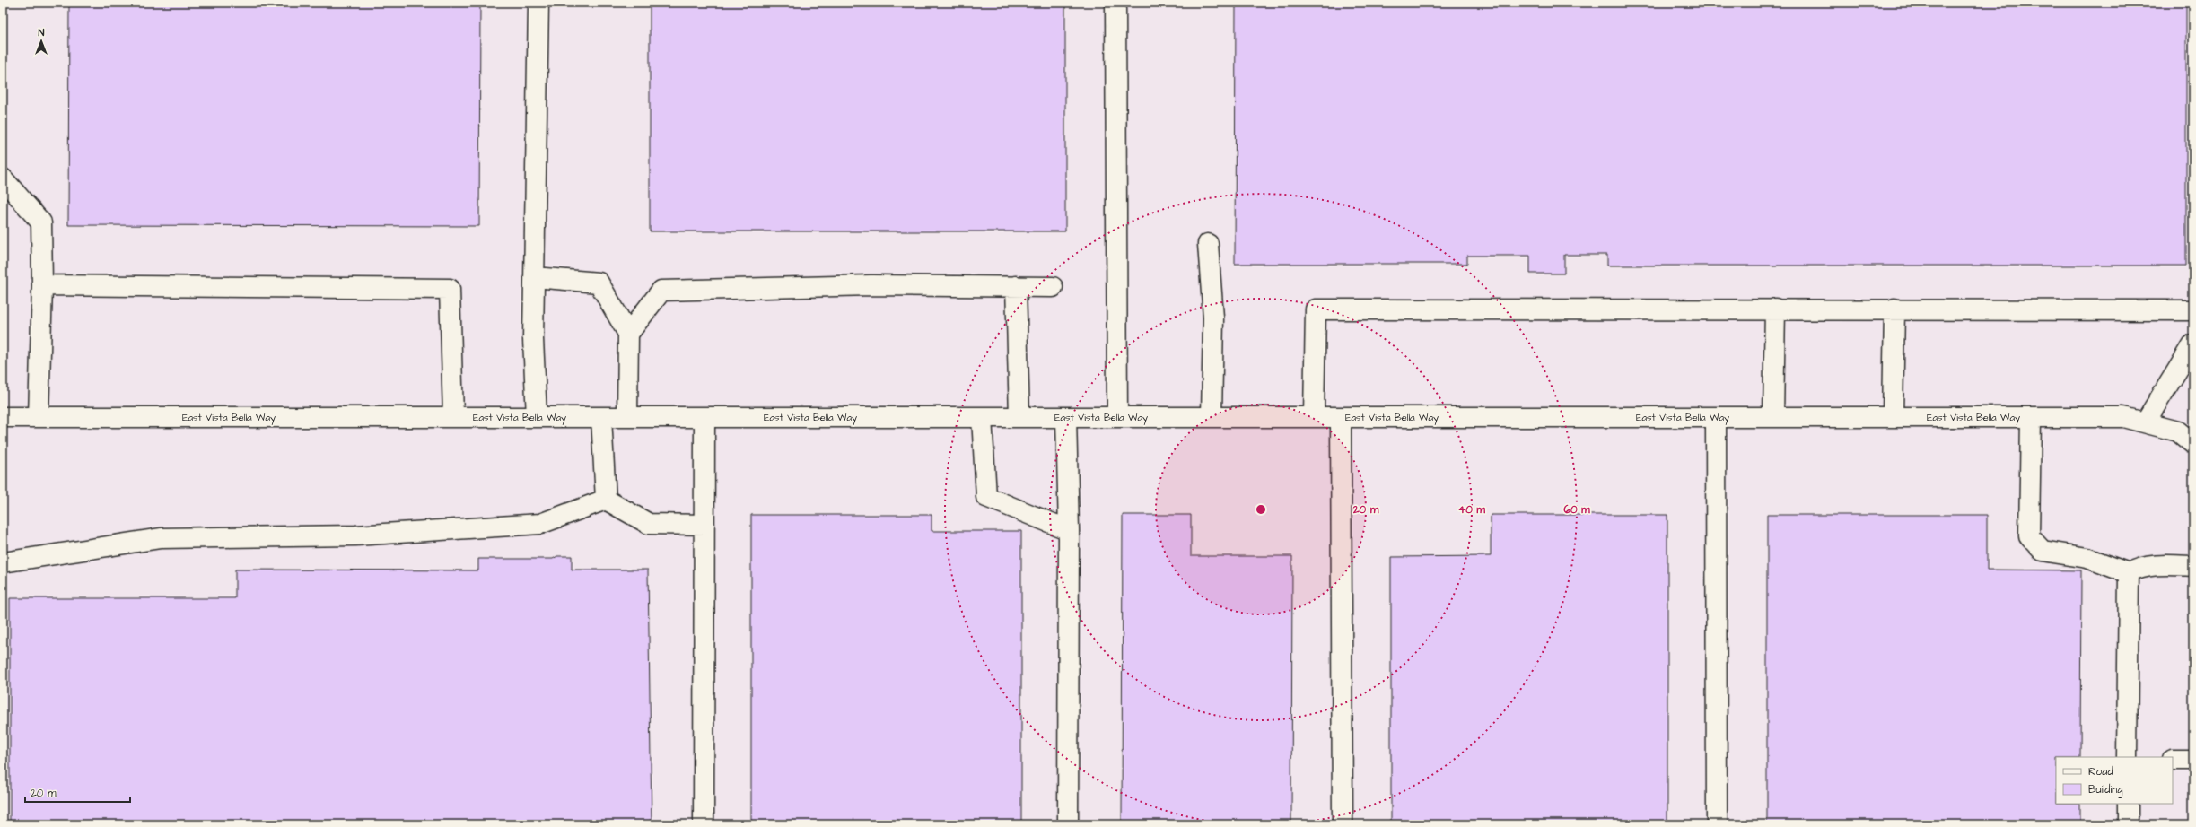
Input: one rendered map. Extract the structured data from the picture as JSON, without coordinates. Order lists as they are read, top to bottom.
{
  "streets": {
    "street": ["East Vista Bella Way"]
  },
  "legend": ["Road", "Building"],
  "scale_bar": "20 m",
  "north": "top",
  "rings": ["20 m", "40 m", "60 m"]
}
